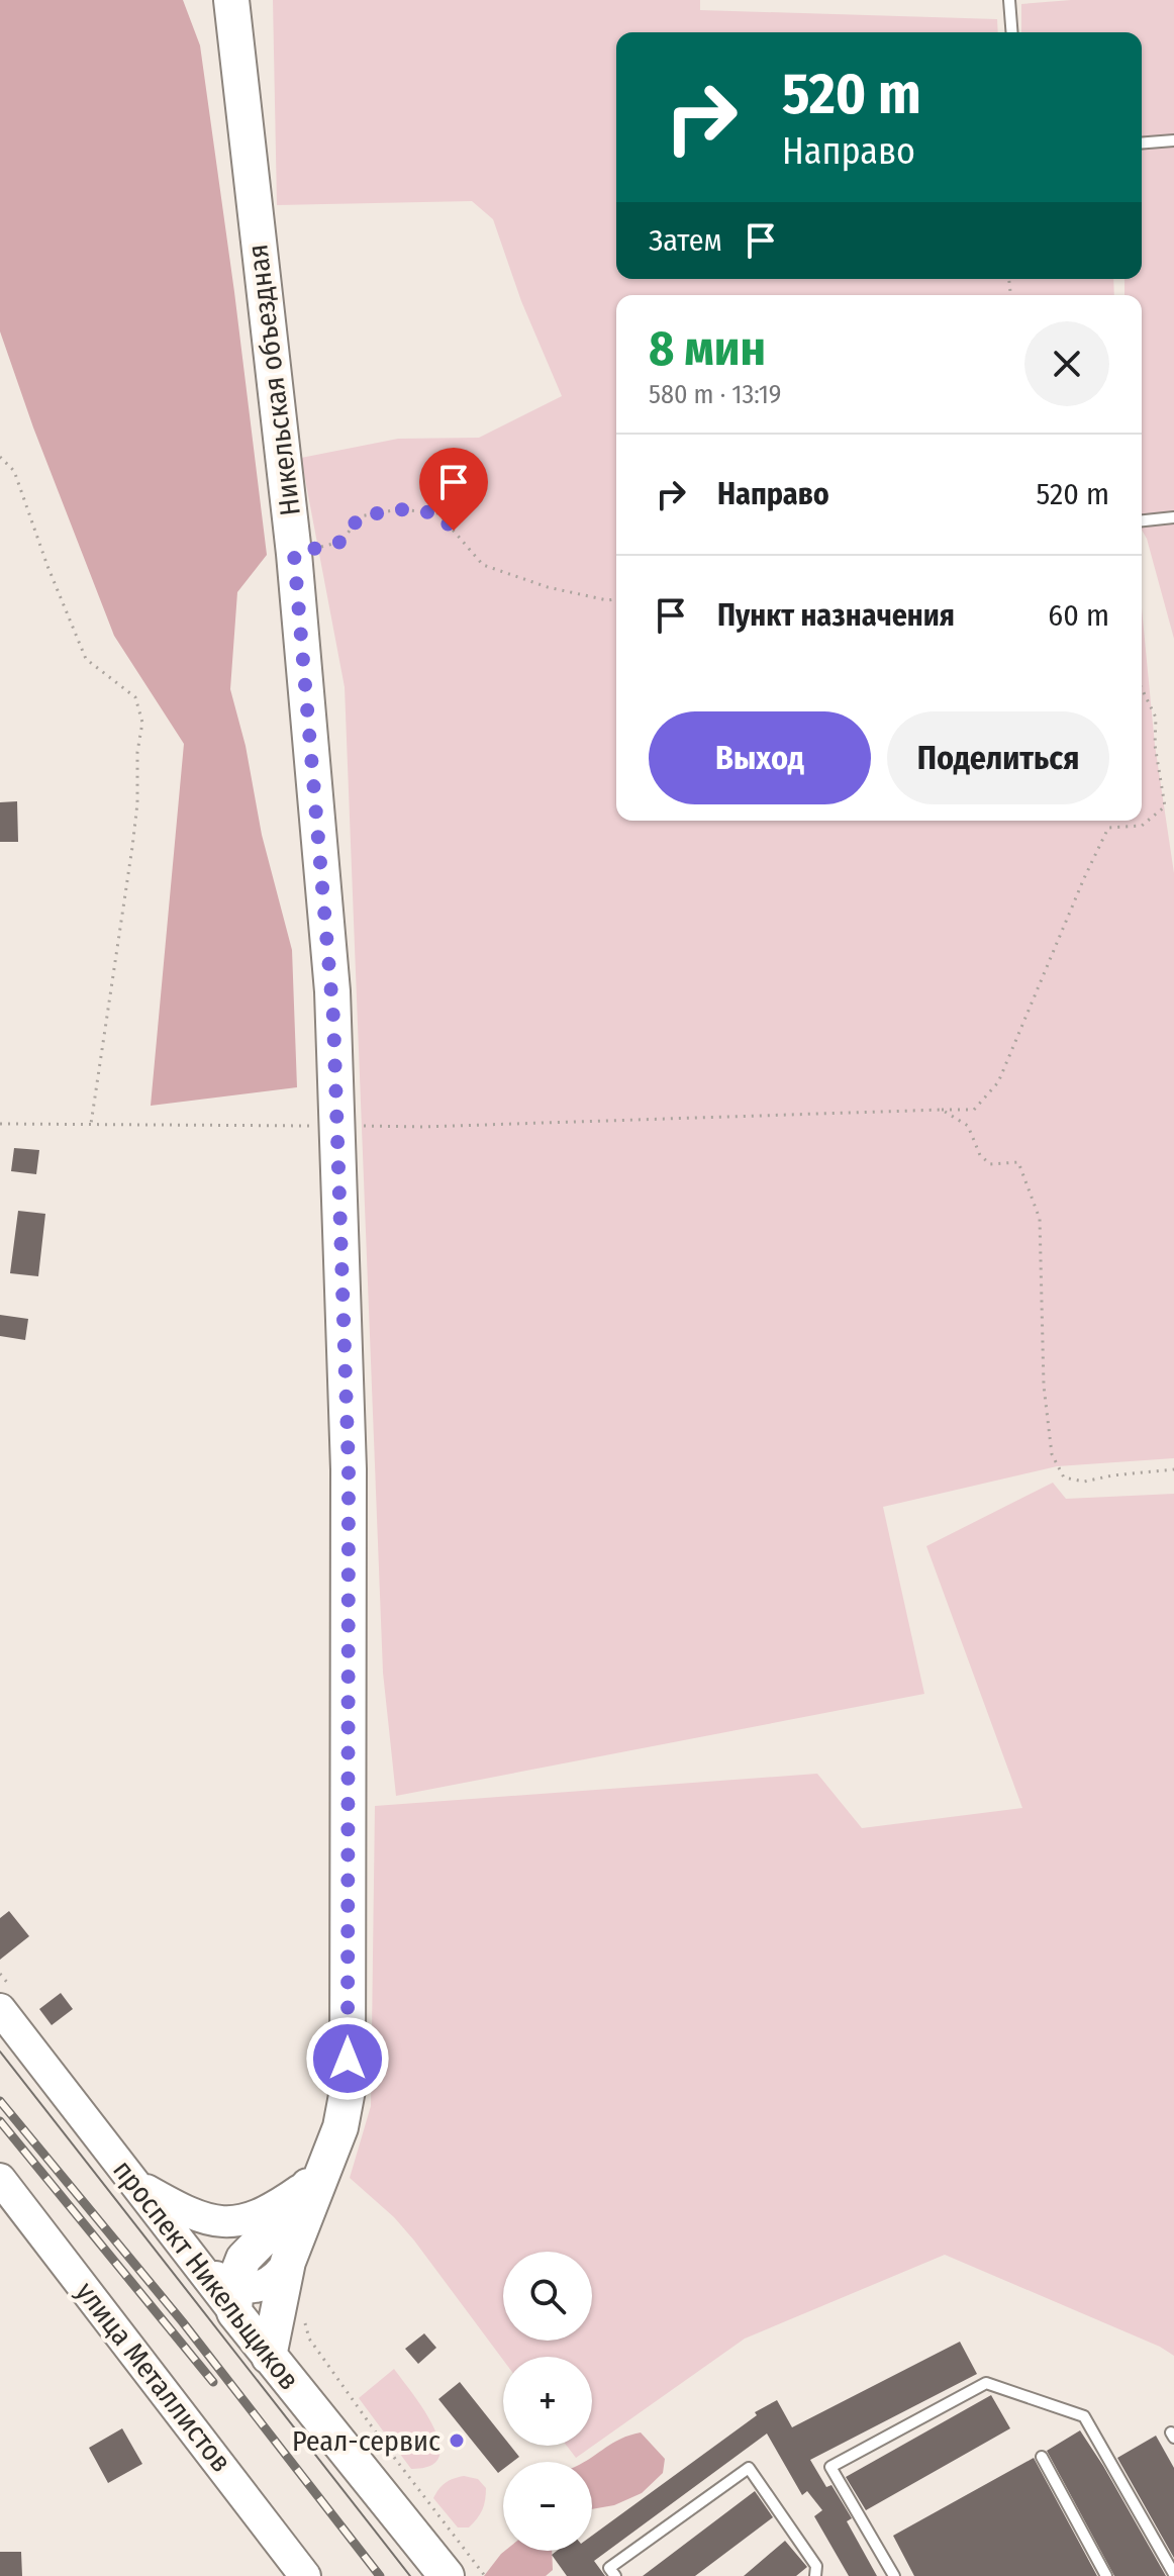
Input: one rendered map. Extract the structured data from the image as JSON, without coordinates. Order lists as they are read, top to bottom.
{
  "streets": {
    "main road": ["Никельская объездная", "проспект Никельщиков", "улица Металлистов"]
  },
  "crossings": [
    ["Никельская объездная", "проспект Никельщиков"]
  ],
  "places": ["Реал-сервис"],
  "page": {
    "turn": ["520 m", "Направо"],
    "then": "Затем",
    "heading": ["8 мин", "580 m · 13:19"],
    "list": [
      {
        "name": "Направо",
        "value": "520 m"
      },
      {
        "name": "Пункт назначения",
        "value": "60 m"
      }
    ],
    "buttons": ["Выход", "Поделиться"],
    "map_buttons": ["+", "−"]
  }
}
